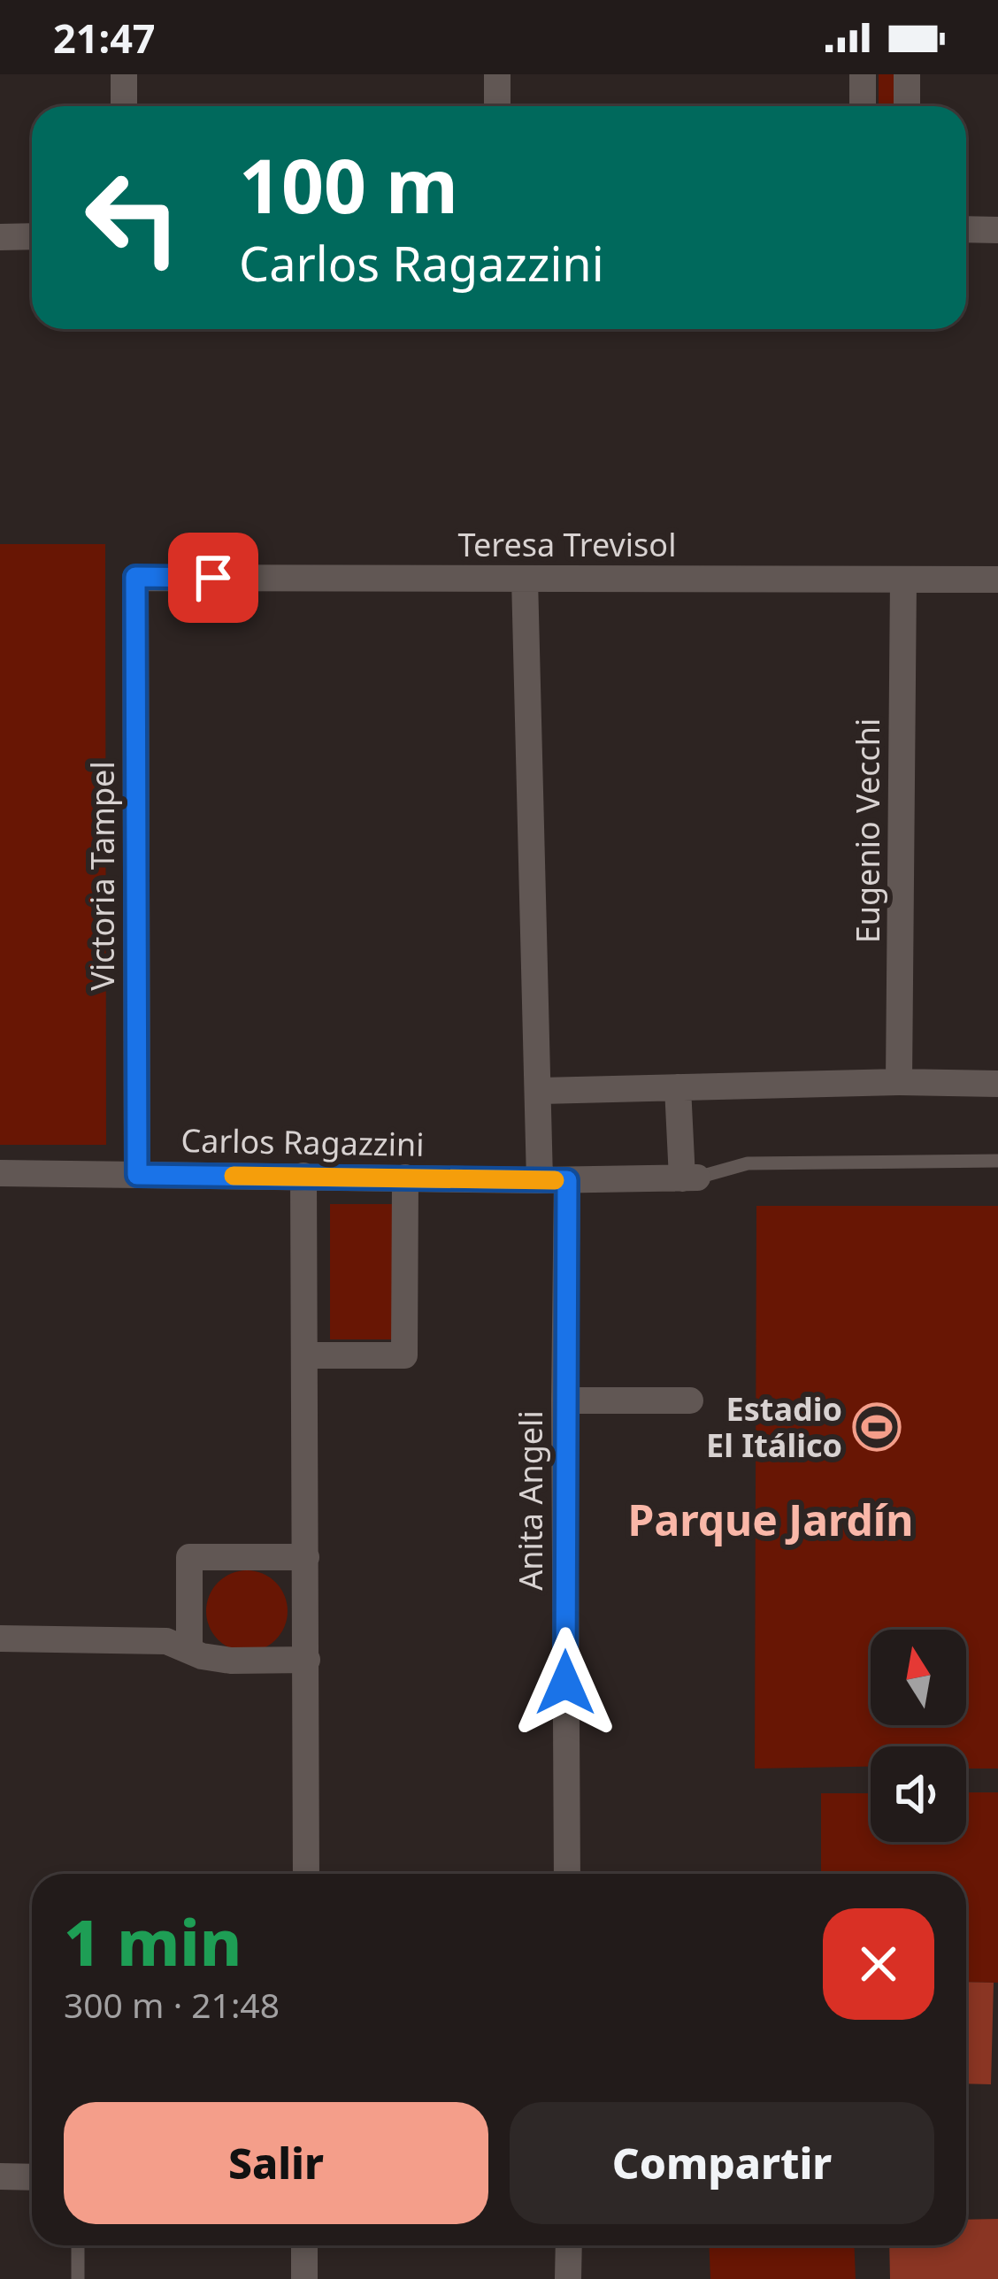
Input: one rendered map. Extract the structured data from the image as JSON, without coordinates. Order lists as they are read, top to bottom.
{
  "streets": {
    "street": [
      "Teresa Trevisol",
      "Eugenio Vecchi",
      "Victoria Tampel",
      "Carlos Ragazzini",
      "Anita Angeli"
    ]
  },
  "crossings": [
    ["Teresa Trevisol", "Eugenio Vecchi"],
    ["Teresa Trevisol", "Victoria Tampel"],
    ["Teresa Trevisol", "Anita Angeli"],
    ["Victoria Tampel", "Carlos Ragazzini"],
    ["Carlos Ragazzini", "Anita Angeli"]
  ],
  "districts": ["Parque Jardín"],
  "places": {
    "sports": ["Estadio El Itálico"]
  },
  "north": "top",
  "page": {
    "status": "21:47",
    "turn": ["100 m", "Carlos Ragazzini"],
    "heading": ["1 min", "300 m · 21:48"],
    "buttons": ["Salir", "Compartir"]
  }
}
